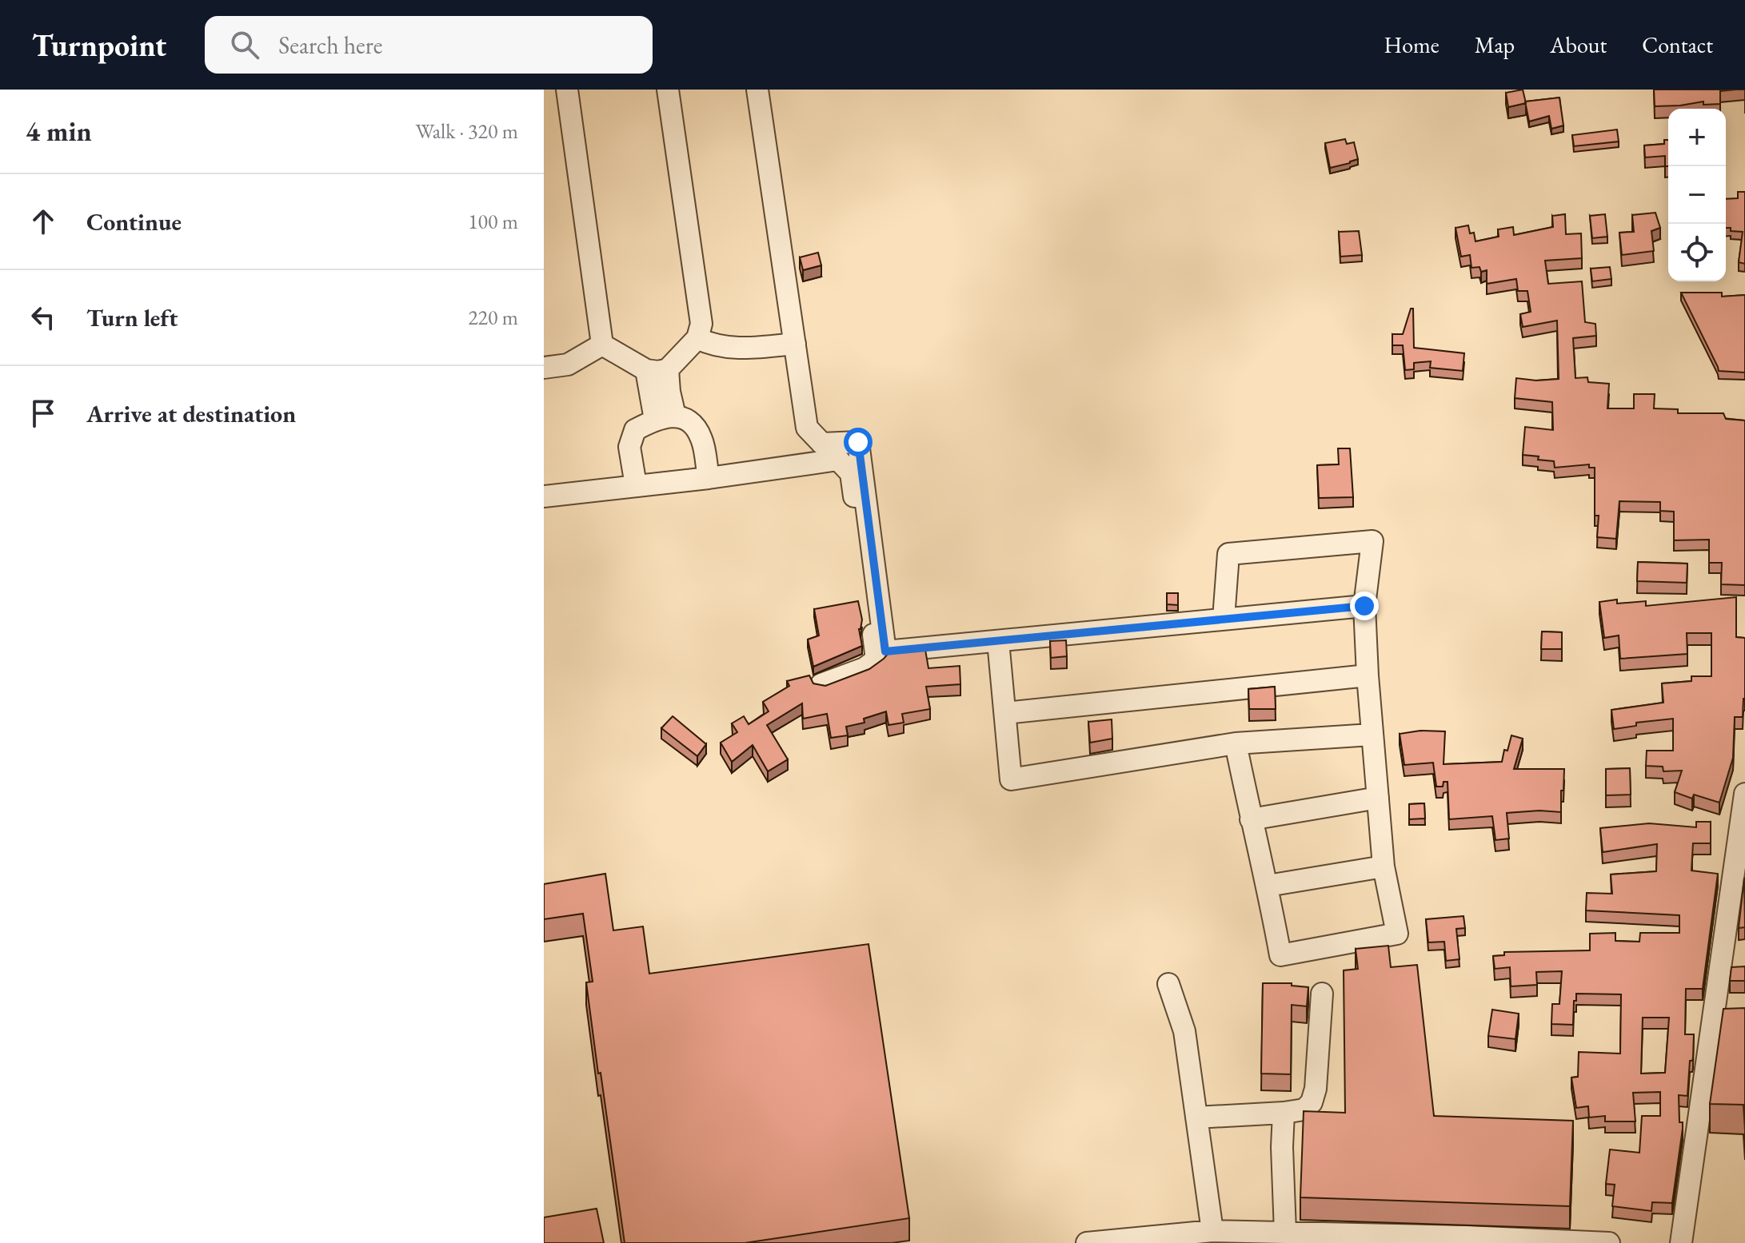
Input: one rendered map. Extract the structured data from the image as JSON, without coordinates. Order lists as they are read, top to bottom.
{
  "page": {
    "header": "Turnpoint",
    "search": "Search here",
    "nav": [
      "Home",
      "Map",
      "About",
      "Contact"
    ],
    "heading": ["4 min", "Walk · 320 m"],
    "map_buttons": ["+", "−"],
    "list": [
      ["Continue", "100 m"],
      ["Turn left", "220 m"],
      "Arrive at destination"
    ]
  }
}
